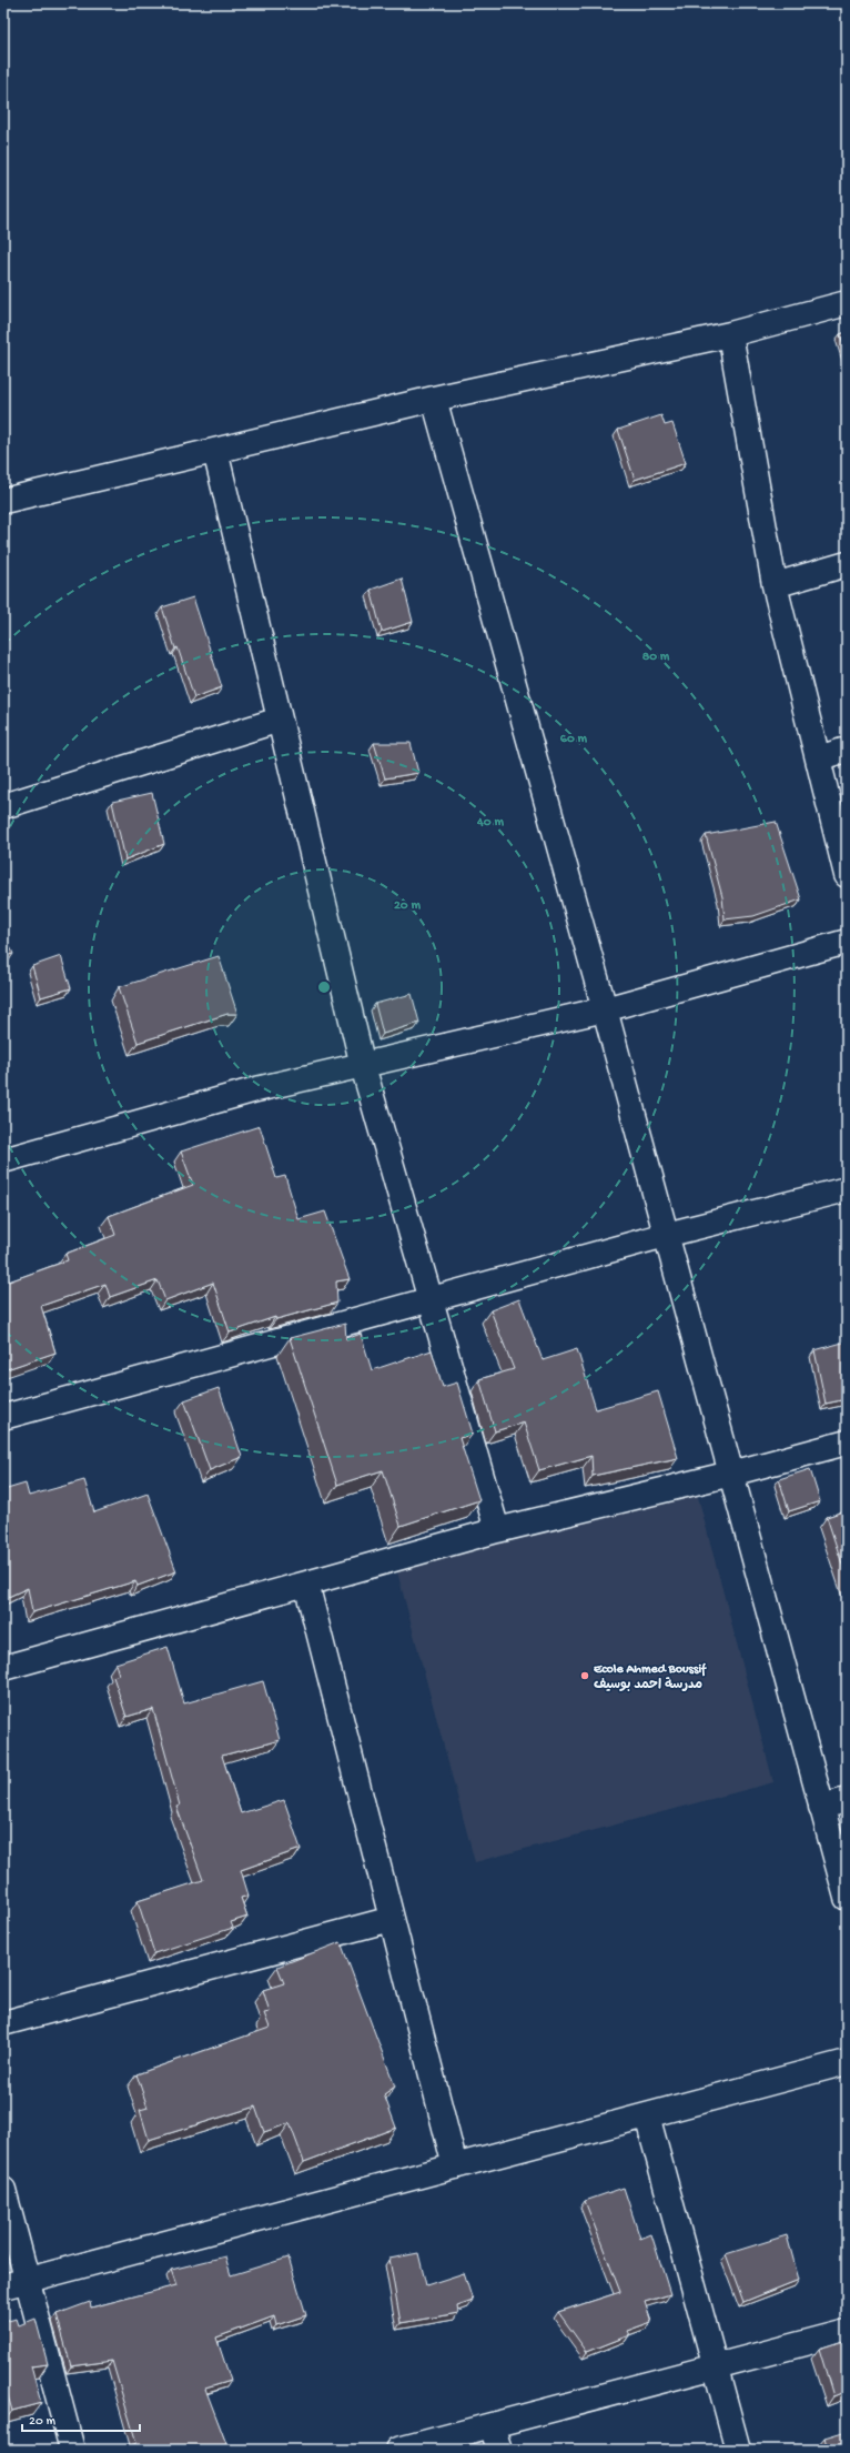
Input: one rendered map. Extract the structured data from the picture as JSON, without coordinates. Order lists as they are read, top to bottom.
{
  "places": ["Ecole Ahmed Boussif مدرسة احمد بوسيف"],
  "scale_bar": "20 m",
  "rings": [
    "80 m",
    "60 m",
    "40 m",
    "20 m"
  ]
}
